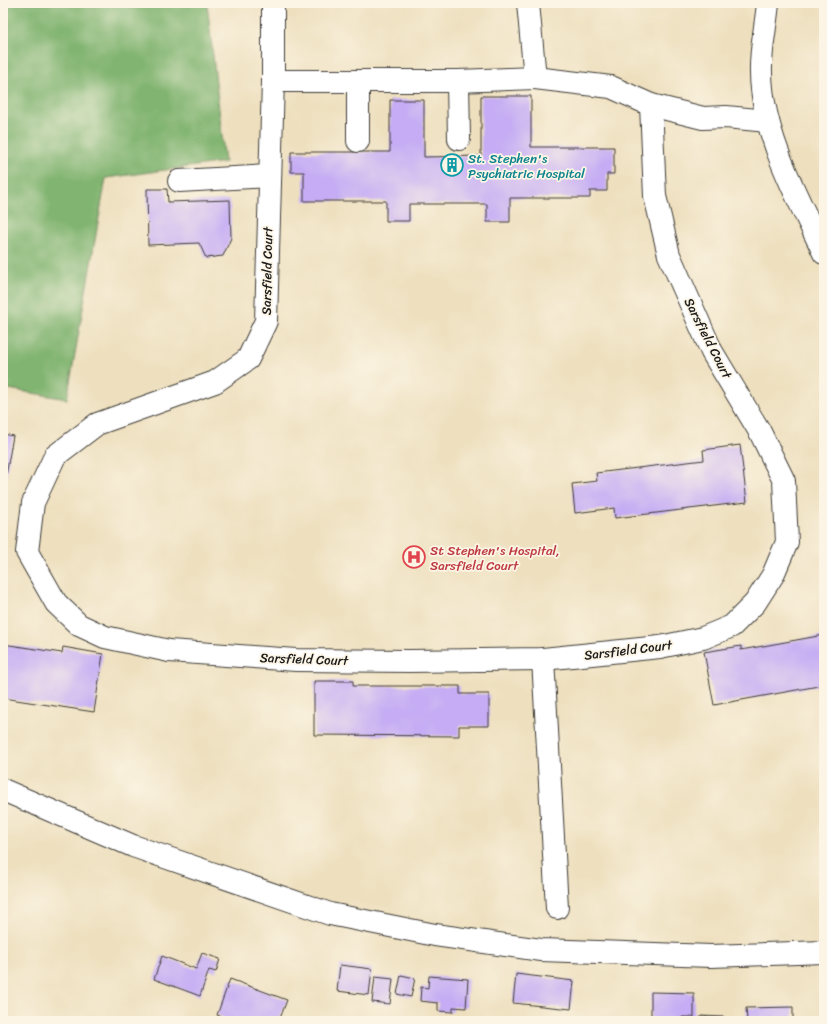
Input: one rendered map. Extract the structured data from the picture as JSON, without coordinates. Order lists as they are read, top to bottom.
{
  "streets": {
    "street": ["Sarsfield Court"]
  },
  "places": {
    "building": ["St. Stephen's Psychiatric Hospital"],
    "hospital": ["St Stephen's Hospital, Sarsfield Court"]
  }
}
